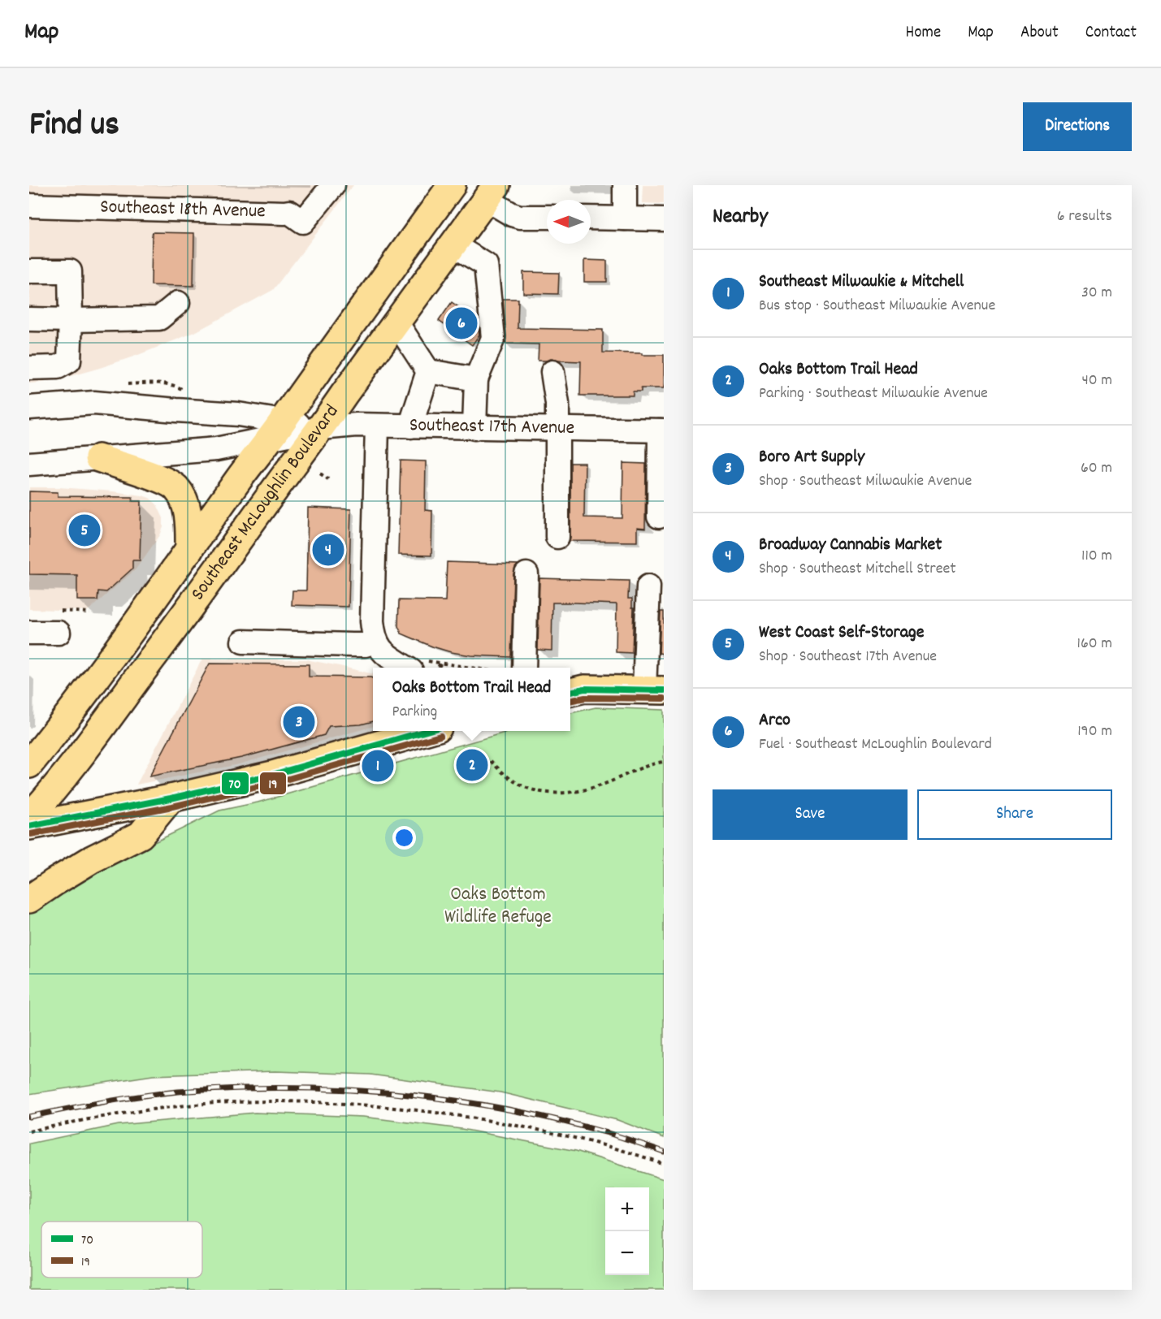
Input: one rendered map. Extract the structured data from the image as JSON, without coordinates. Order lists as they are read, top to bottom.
{
  "streets": {
    "main road": ["Southeast McLoughlin Boulevard"],
    "street": ["Southeast 18th Avenue", "Southeast 17th Avenue"]
  },
  "crossings": [
    ["Southeast 17th Avenue", "Southeast McLoughlin Boulevard"]
  ],
  "parks": ["Oaks Bottom Wildlife Refuge"],
  "lines": ["transit line 70", "transit line 19"],
  "legend": ["70", "19"],
  "north": "left",
  "page": {
    "header": "Map",
    "nav": [
      "Home",
      "Map",
      "About",
      "Contact"
    ],
    "title": "Find us",
    "buttons": [
      "Directions",
      ["Save", "Share"]
    ],
    "heading": ["Nearby", "6 results"],
    "list": [
      {
        "mark": "1",
        "name": "Southeast Milwaukie & Mitchell",
        "note": "Bus stop · Southeast Milwaukie Avenue",
        "value": "30 m"
      },
      {
        "mark": "2",
        "name": "Oaks Bottom Trail Head",
        "note": "Parking · Southeast Milwaukie Avenue",
        "value": "40 m"
      },
      {
        "mark": "3",
        "name": "Boro Art Supply",
        "note": "Shop · Southeast Milwaukie Avenue",
        "value": "60 m"
      },
      {
        "mark": "4",
        "name": "Broadway Cannabis Market",
        "note": "Shop · Southeast Mitchell Street",
        "value": "110 m"
      },
      {
        "mark": "5",
        "name": "West Coast Self-Storage",
        "note": "Shop · Southeast 17th Avenue",
        "value": "160 m"
      },
      {
        "mark": "6",
        "name": "Arco",
        "note": "Fuel · Southeast McLoughlin Boulevard",
        "value": "190 m"
      }
    ],
    "pins": [
      "6",
      "5",
      "4",
      "3",
      "2",
      "1"
    ],
    "popup": ["Oaks Bottom Trail Head", "Parking"],
    "map_buttons": ["+", "−"]
  }
}
